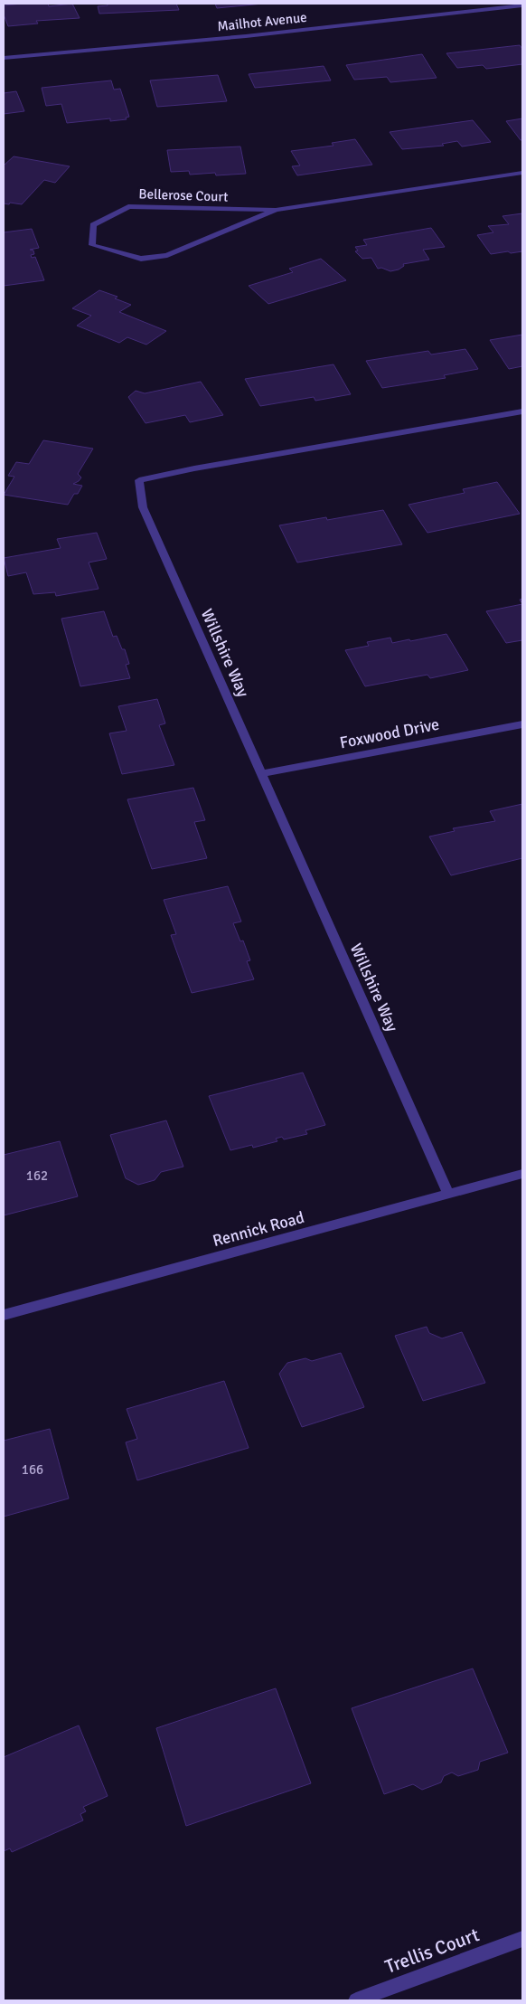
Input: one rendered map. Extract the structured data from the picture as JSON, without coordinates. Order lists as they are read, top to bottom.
{
  "streets": {
    "street": [
      "Mailhot Avenue",
      "Bellerose Court",
      "Willshire Way",
      "Foxwood Drive",
      "Rennick Road",
      "Trellis Court"
    ]
  },
  "crossings": [
    ["Willshire Way", "Foxwood Drive"],
    ["Willshire Way", "Rennick Road"]
  ],
  "house_numbers": ["162", "166"]
}
